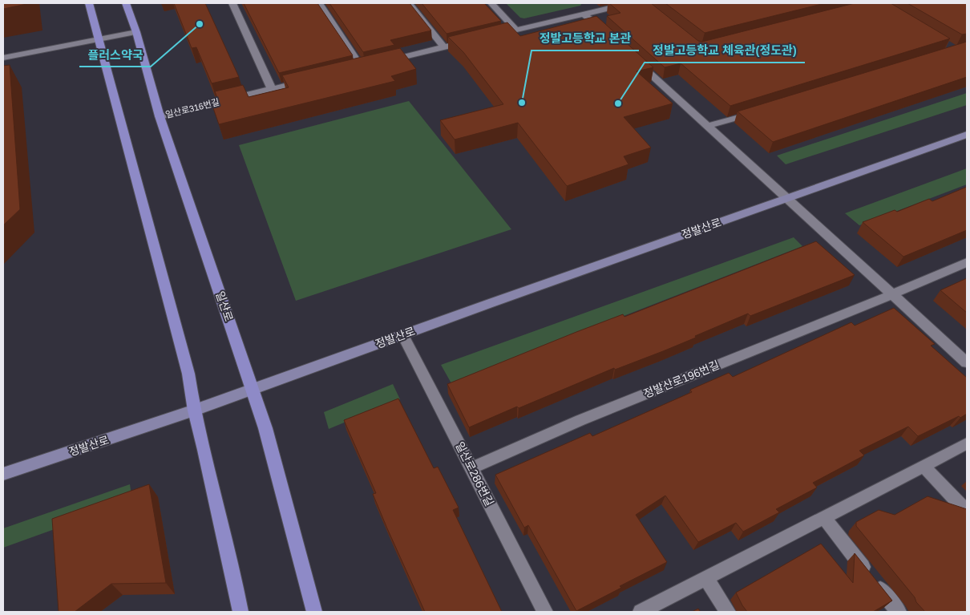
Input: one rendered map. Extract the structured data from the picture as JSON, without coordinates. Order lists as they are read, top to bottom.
{
  "streets": {
    "main road": ["정발산로", "일산로"],
    "street": ["일산로316번길", "정발산로196번길", "일산로286번길"]
  },
  "crossings": [
    ["일산로316번길", "일산로"],
    ["정발산로", "일산로"],
    ["정발산로", "일산로286번길"],
    ["정발산로196번길", "일산로286번길"]
  ],
  "places": ["플러스약국", "정발고등학교 본관", "정발고등학교 체육관(정도관)"]
}
